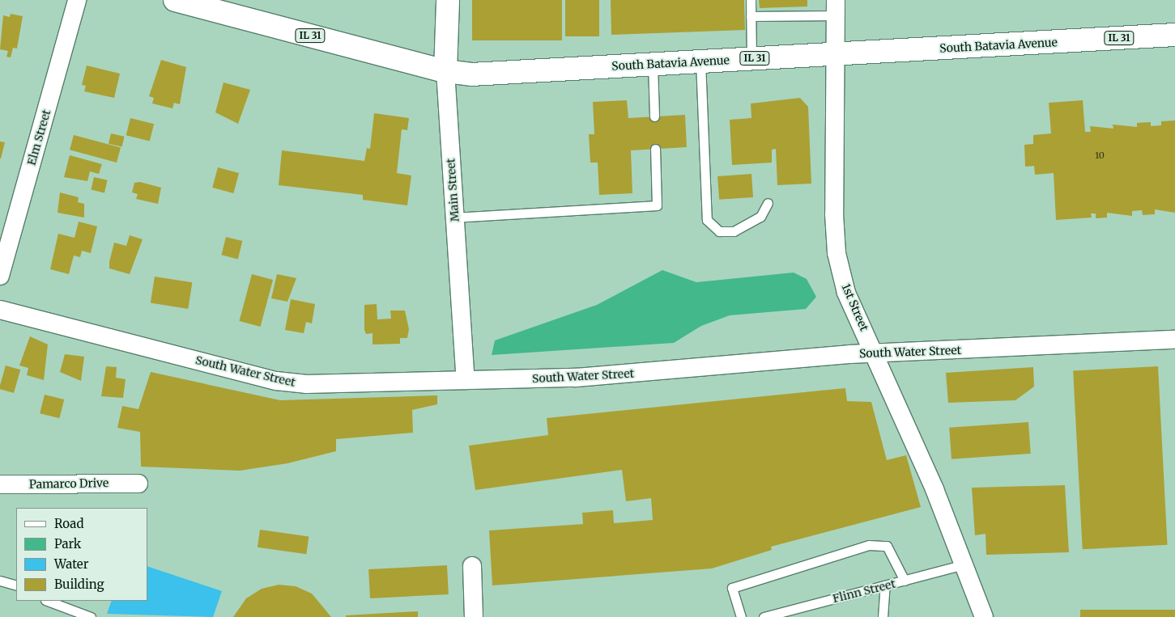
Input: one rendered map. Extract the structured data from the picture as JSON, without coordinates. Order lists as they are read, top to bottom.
{
  "streets": {
    "main road": ["IL 31", "South Batavia Avenue", "Main Street"],
    "street": [
      "Elm Street",
      "1st Street",
      "South Water Street",
      "Pamarco Drive"
    ],
    "lane": ["Flinn Street"]
  },
  "crossings": [
    ["South Batavia Avenue", "Main Street"],
    ["South Batavia Avenue", "1st Street"],
    ["Main Street", "South Water Street"],
    ["1st Street", "South Water Street"],
    ["1st Street", "Flinn Street"]
  ],
  "house_numbers": ["10"],
  "legend": [
    "Road",
    "Park",
    "Water",
    "Building"
  ]
}
